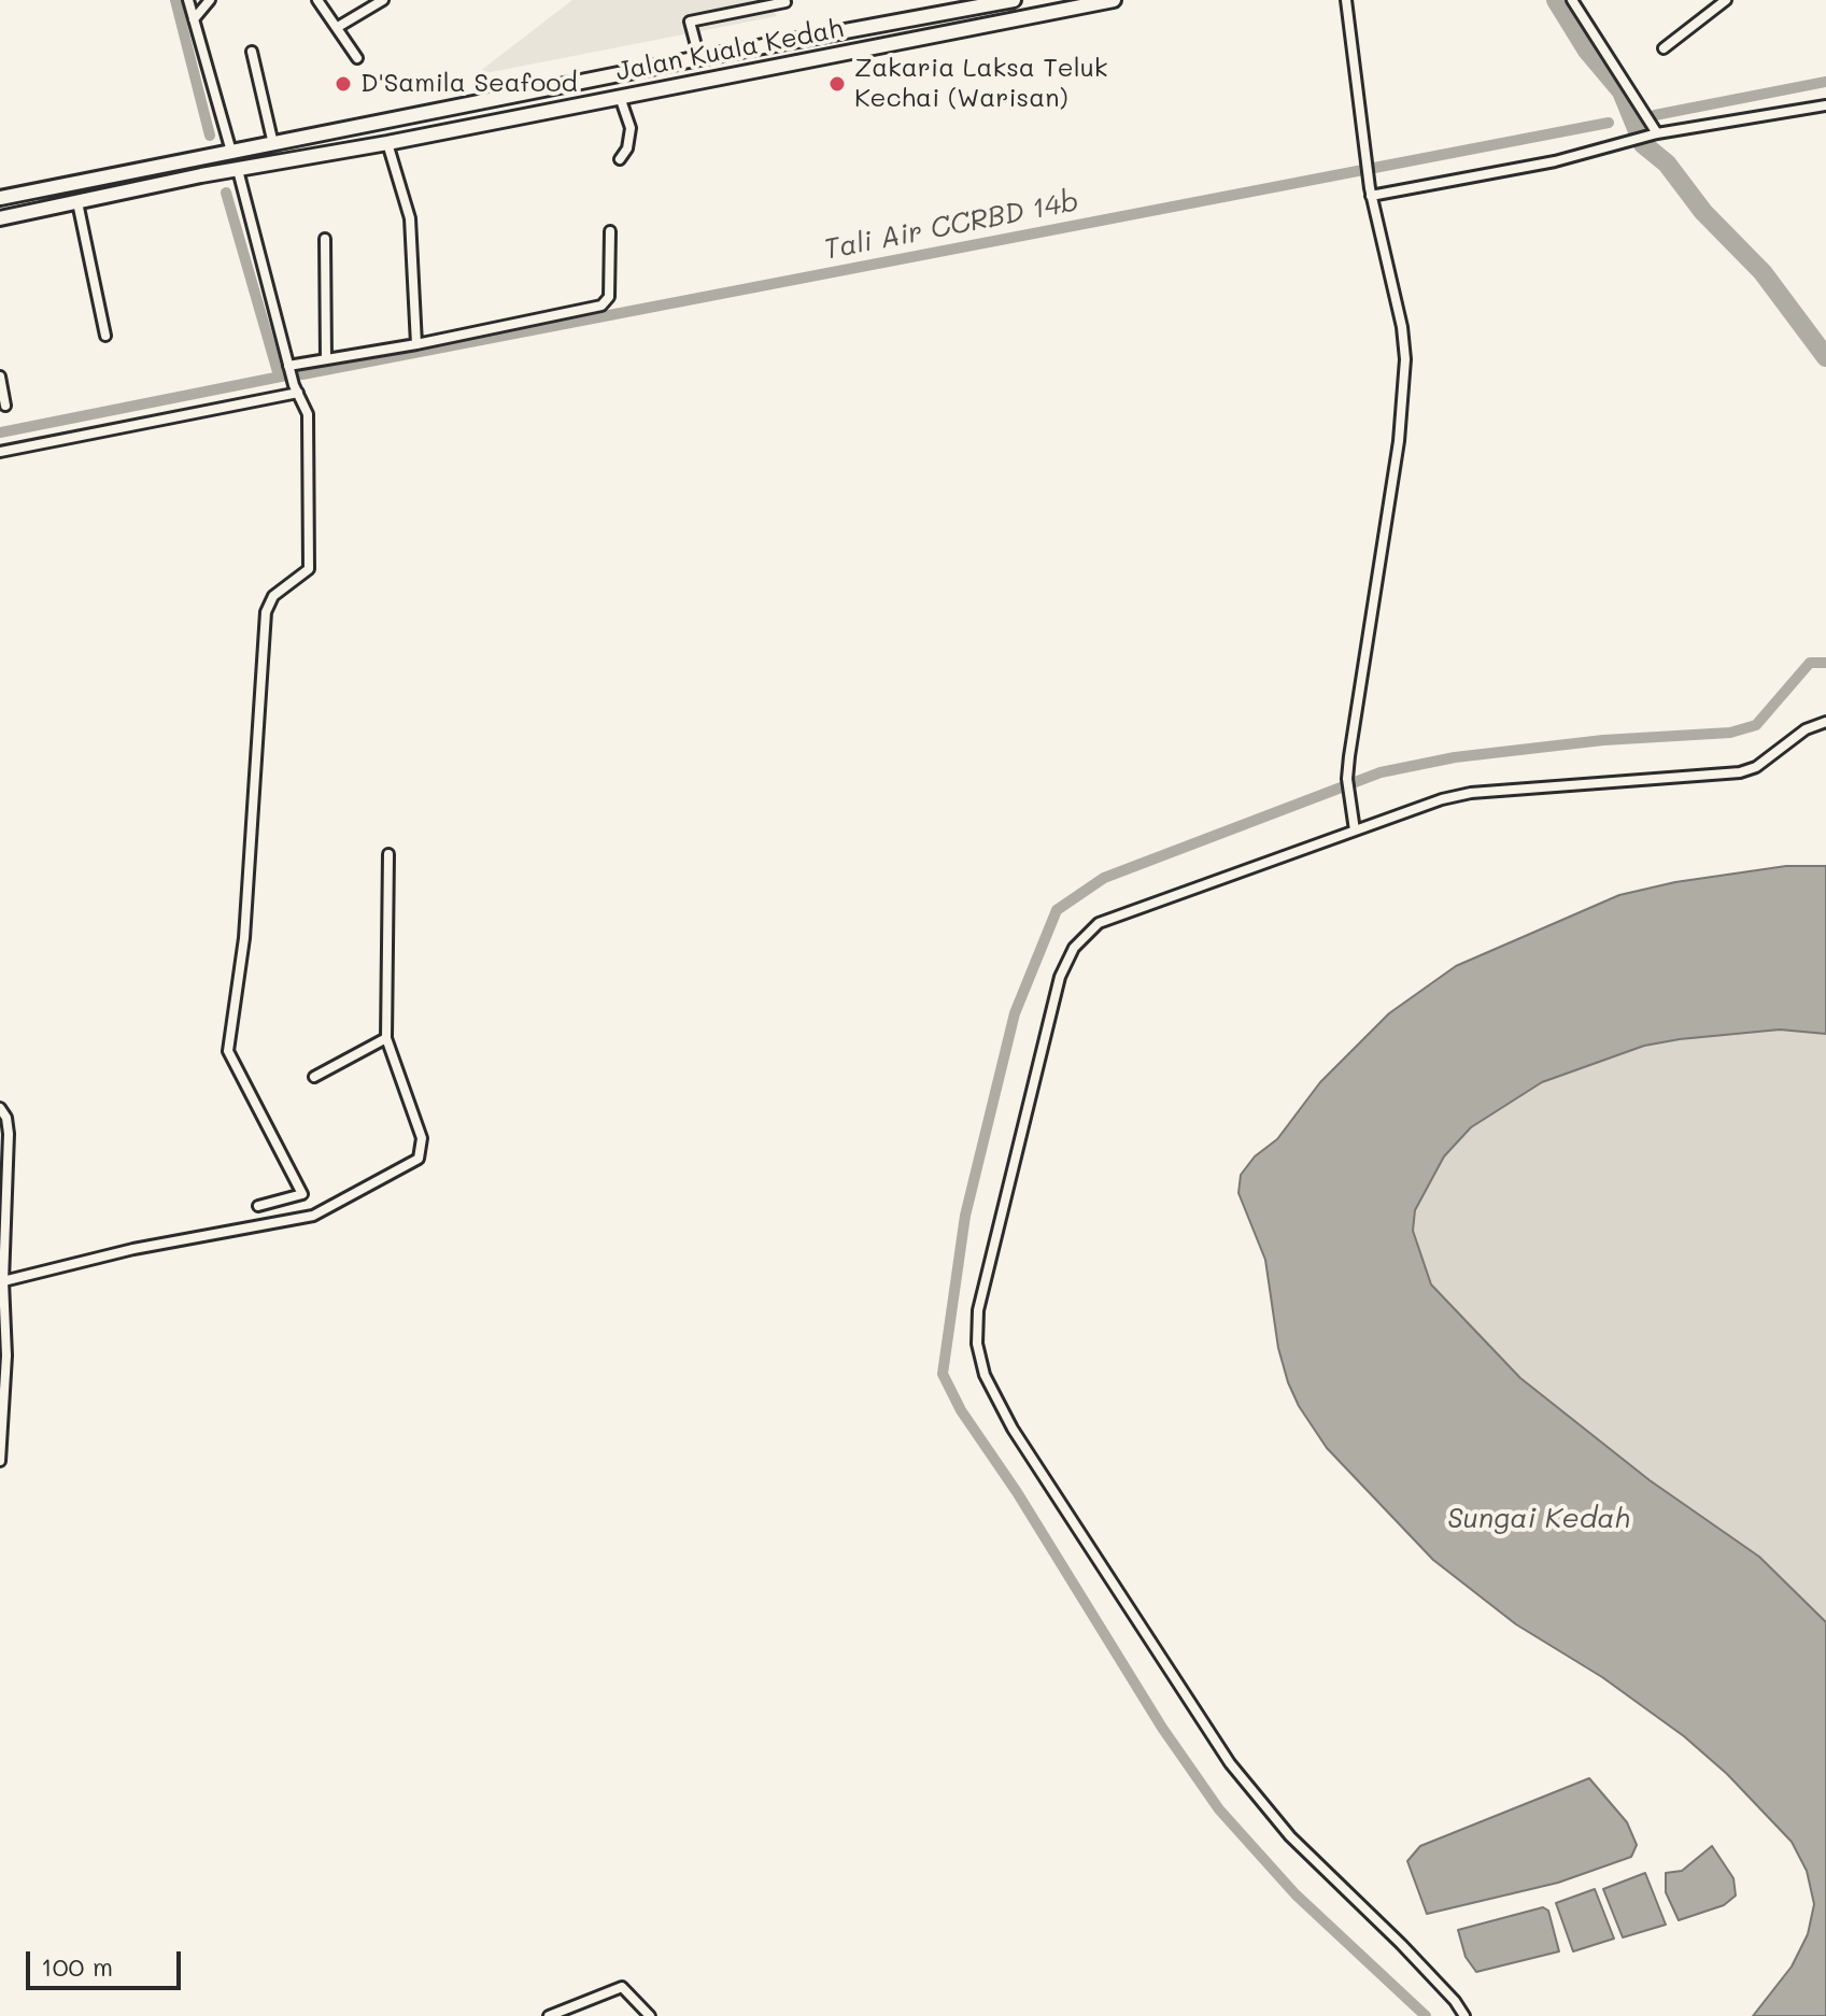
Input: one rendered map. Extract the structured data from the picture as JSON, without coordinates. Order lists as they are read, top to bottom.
{
  "streets": {
    "main road": ["Jalan Kuala Kedah"]
  },
  "water": ["Tali Air CCRBD 14b", "Sungai Kedah"],
  "places": ["D'Samila Seafood", "Zakaria Laksa Teluk Kechai (Warisan)"],
  "scale_bar": "100 m"
}
